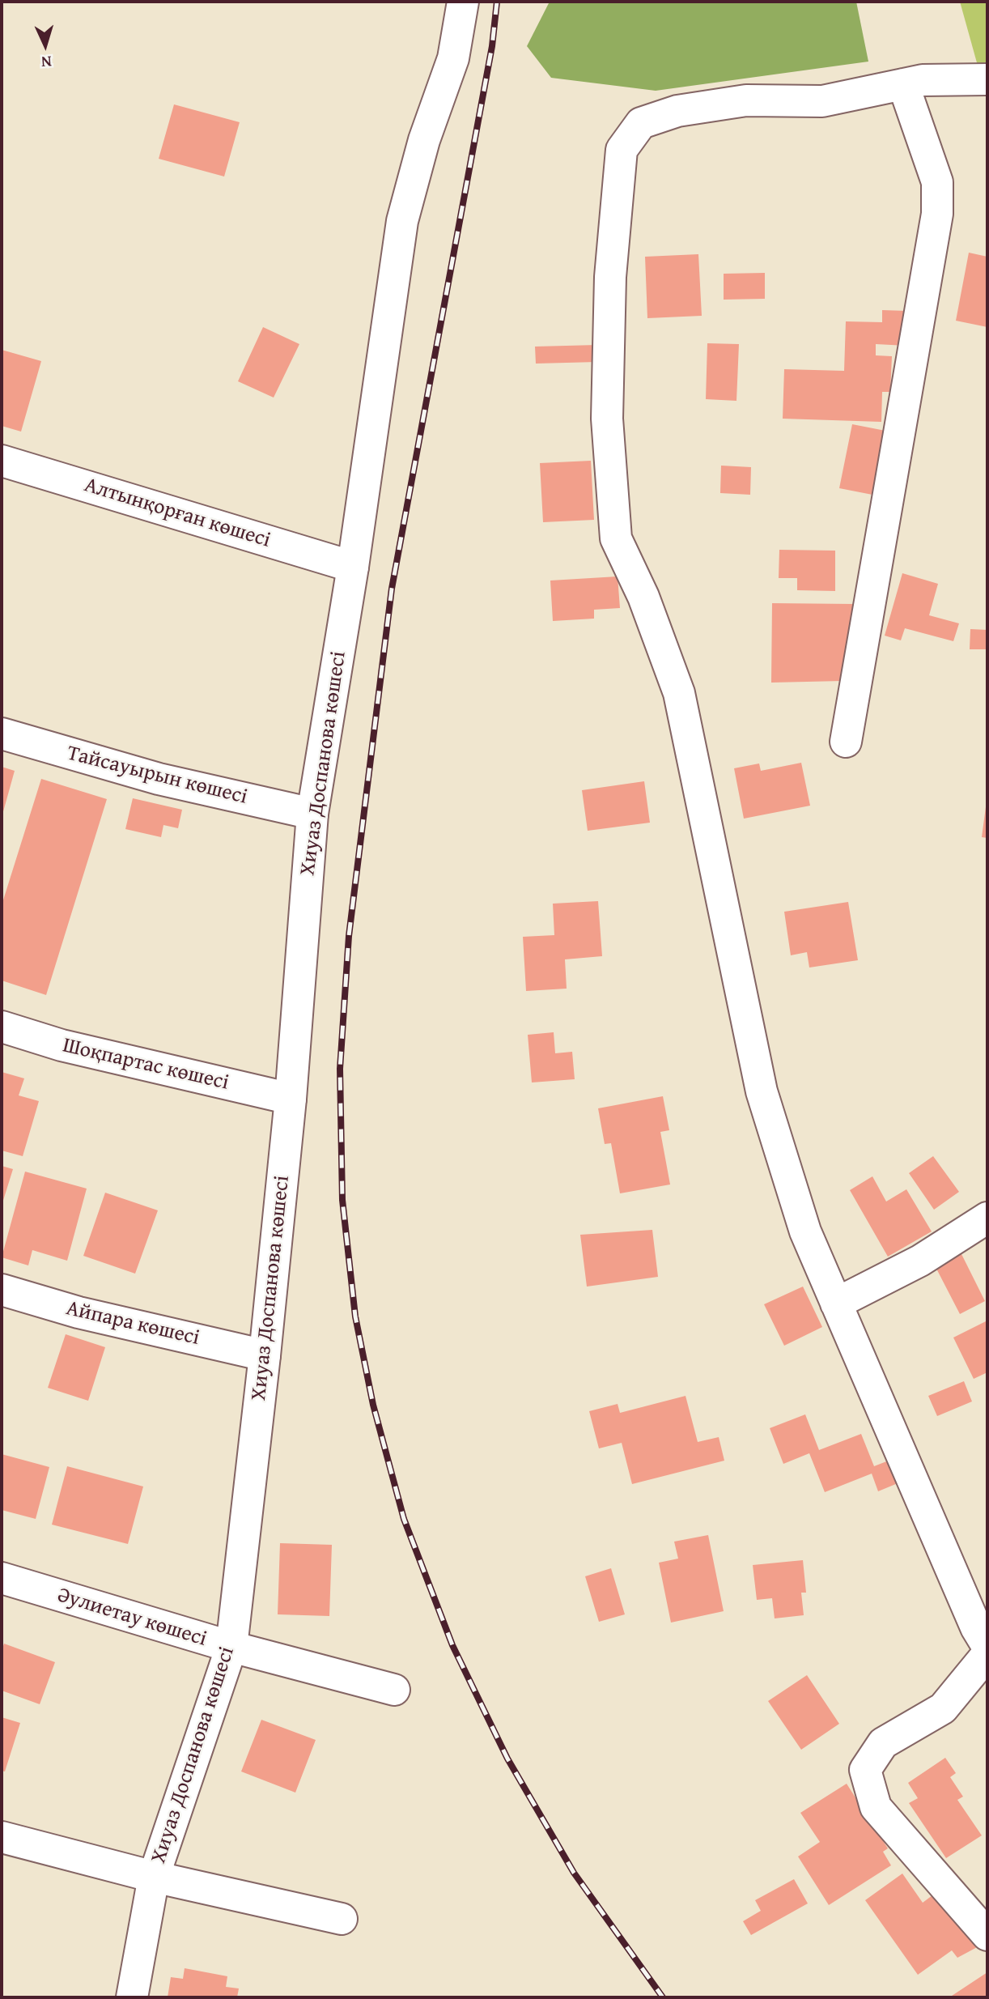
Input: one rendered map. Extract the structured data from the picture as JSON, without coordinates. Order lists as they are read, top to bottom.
{
  "streets": {
    "street": [
      "Алтынқорған көшесі",
      "Хиуаз Доспанова көшесі",
      "Тайсауырын көшесі",
      "Шоқпартас көшесі",
      "Айпара көшесі",
      "Әулиетау көшесі"
    ]
  },
  "crossings": [
    ["Алтынқорған көшесі", "Хиуаз Доспанова көшесі"],
    ["Хиуаз Доспанова көшесі", "Тайсауырын көшесі"],
    ["Хиуаз Доспанова көшесі", "Шоқпартас көшесі"],
    ["Хиуаз Доспанова көшесі", "Айпара көшесі"],
    ["Хиуаз Доспанова көшесі", "Әулиетау көшесі"]
  ],
  "north": "bottom"
}
